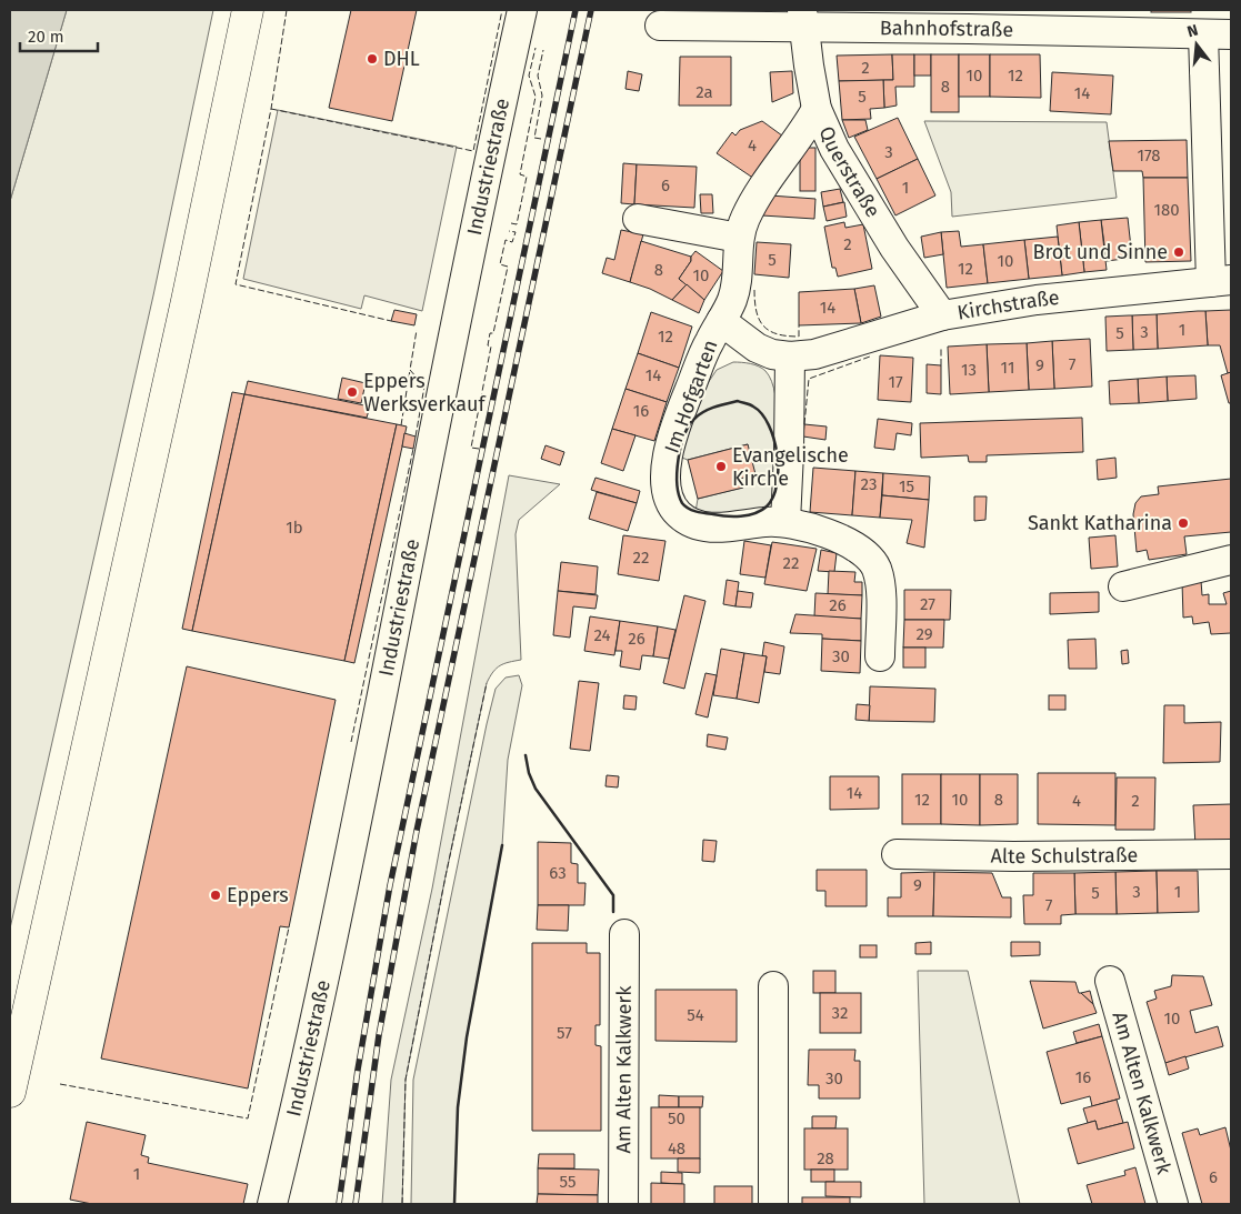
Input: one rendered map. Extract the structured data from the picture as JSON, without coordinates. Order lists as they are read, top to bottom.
{
  "streets": {
    "street": [
      "Bahnhofstraße",
      "Industriestraße",
      "Querstraße",
      "Kirchstraße",
      "Im Hofgarten",
      "Alte Schulstraße",
      "Am Alten Kalkwerk"
    ]
  },
  "crossings": [
    ["Bahnhofstraße", "Querstraße"],
    ["Querstraße", "Kirchstraße"],
    ["Querstraße", "Im Hofgarten"],
    ["Kirchstraße", "Im Hofgarten"]
  ],
  "places": [
    "DHL",
    "Brot und Sinne",
    "Eppers Werksverkauf",
    "Evangelische Kirche",
    "Sankt Katharina",
    "Eppers"
  ],
  "house_numbers": [
    "2",
    "10",
    "12",
    "8",
    "2a",
    "14",
    "5",
    "4",
    "3",
    "178",
    "6",
    "1",
    "180",
    "2",
    "5",
    "10",
    "12",
    "8",
    "10",
    "14",
    "1",
    "3",
    "5",
    "12",
    "7",
    "9",
    "11",
    "13",
    "14",
    "17",
    "16",
    "23",
    "15",
    "1b",
    "22",
    "22",
    "27",
    "26",
    "29",
    "24",
    "26",
    "30",
    "14",
    "12",
    "10",
    "8",
    "4",
    "2",
    "63",
    "9",
    "3",
    "1",
    "5",
    "7",
    "32",
    "54",
    "10",
    "57",
    "16",
    "30",
    "50",
    "48",
    "28",
    "1",
    "6",
    "55"
  ],
  "scale_bar": "20 m",
  "north": "top"
}
